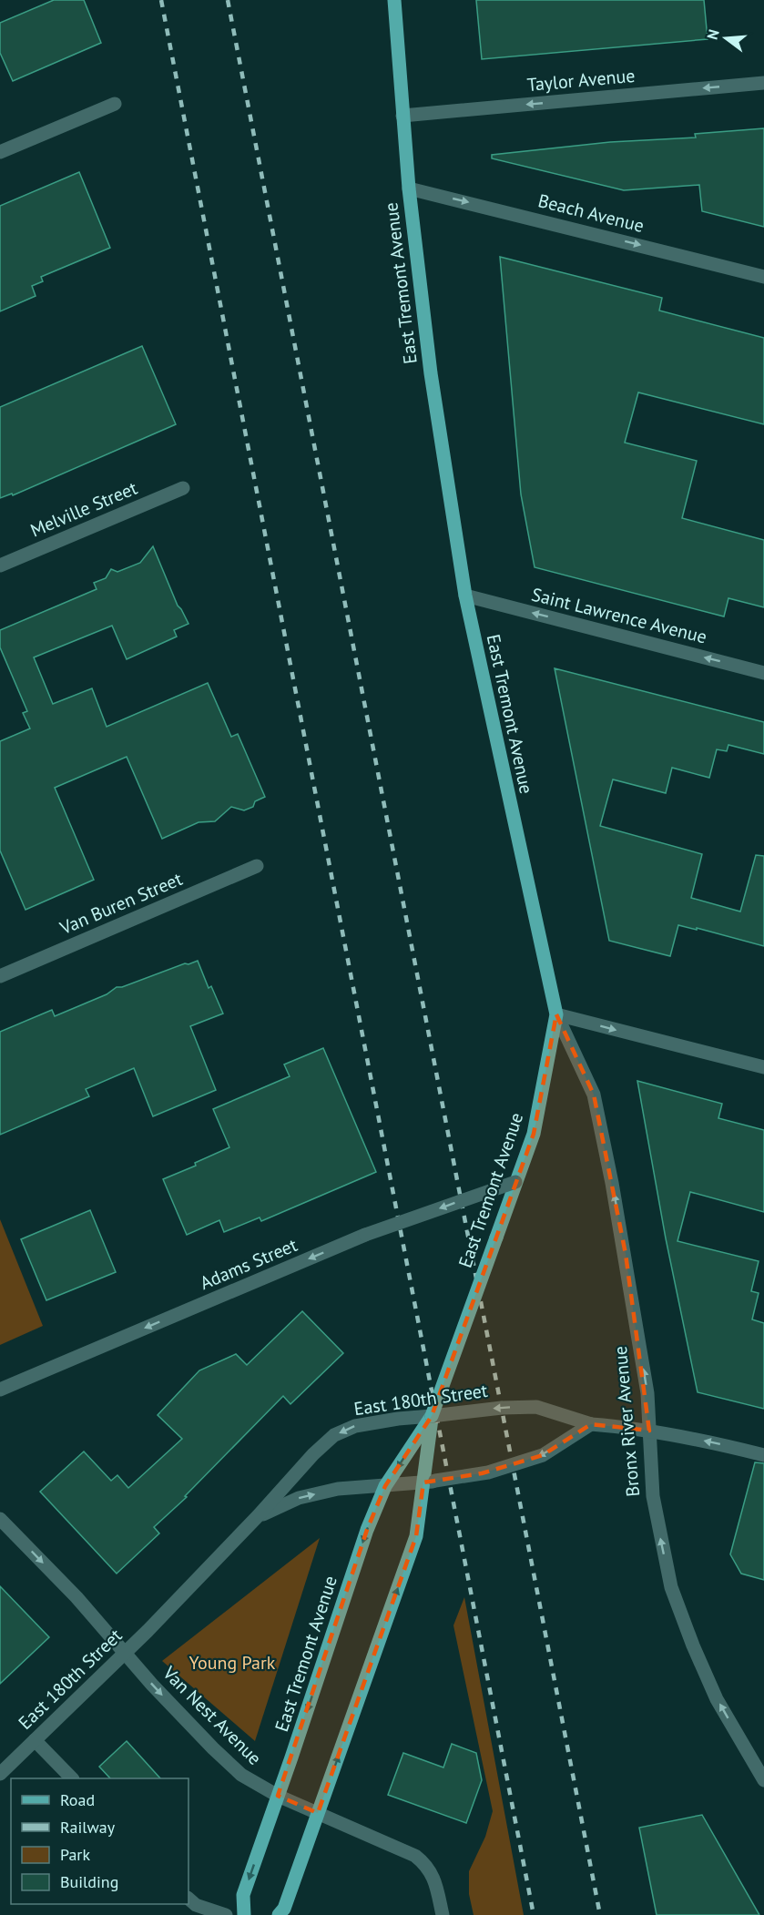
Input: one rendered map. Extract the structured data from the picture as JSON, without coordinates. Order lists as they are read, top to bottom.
{
  "streets": {
    "main road": ["East Tremont Avenue"],
    "street": [
      "Taylor Avenue",
      "Beach Avenue",
      "Melville Street",
      "Saint Lawrence Avenue",
      "Van Buren Street",
      "Adams Street",
      "East 180th Street",
      "Bronx River Avenue",
      "Van Nest Avenue"
    ]
  },
  "crossings": [
    ["Taylor Avenue", "East Tremont Avenue"],
    ["Beach Avenue", "East Tremont Avenue"],
    ["East Tremont Avenue", "Saint Lawrence Avenue"],
    ["East Tremont Avenue", "Adams Street"],
    ["East Tremont Avenue", "East 180th Street"],
    ["East Tremont Avenue", "Bronx River Avenue"],
    ["East Tremont Avenue", "Van Nest Avenue"],
    ["East 180th Street", "Bronx River Avenue"],
    ["East 180th Street", "Van Nest Avenue"]
  ],
  "one_way": [
    "Taylor Avenue",
    "Beach Avenue",
    "Saint Lawrence Avenue",
    "Adams Street",
    "Bronx River Avenue",
    "Van Nest Avenue"
  ],
  "parks": ["Young Park"],
  "legend": [
    "Road",
    "Railway",
    "Park",
    "Building"
  ],
  "north": "left"
}
